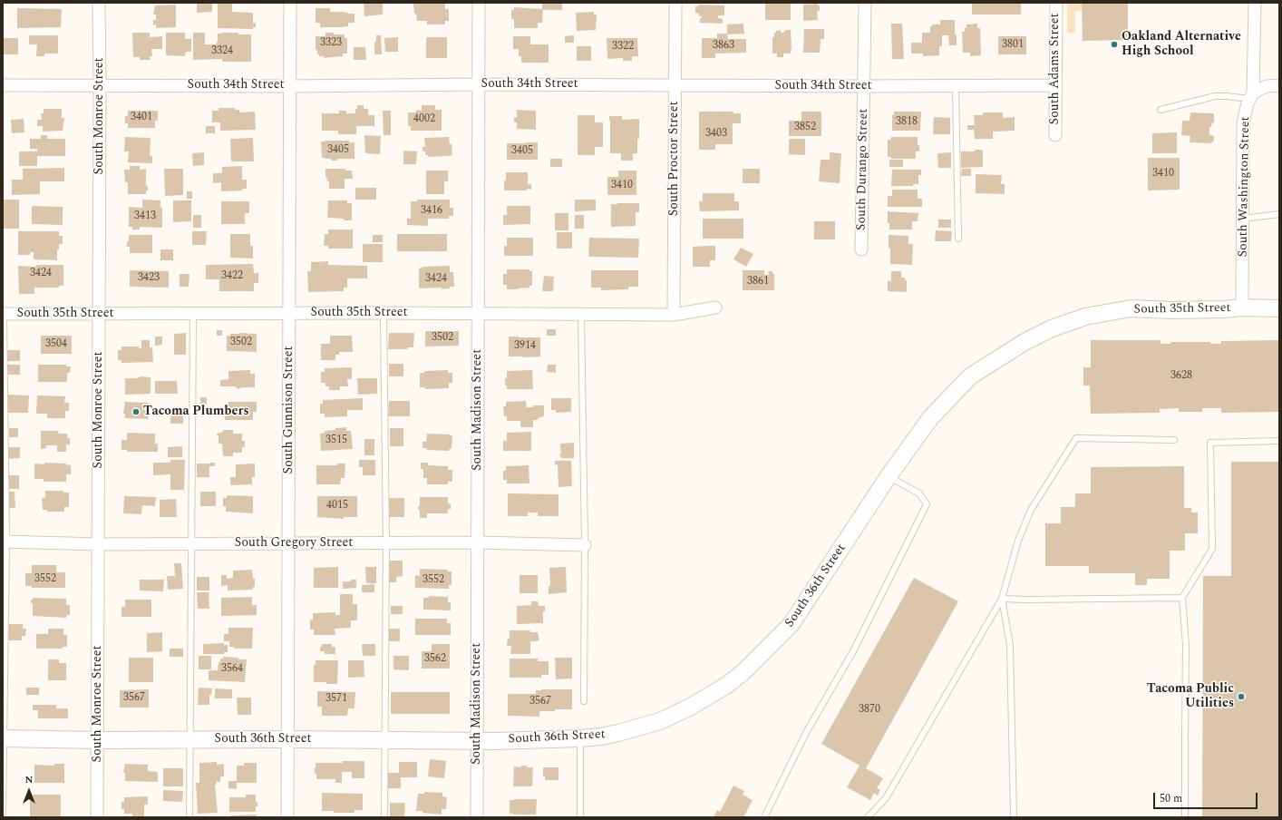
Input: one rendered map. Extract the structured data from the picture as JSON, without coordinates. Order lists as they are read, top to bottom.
{
  "streets": {
    "street": [
      "South Adams Street",
      "South 34th Street",
      "South Monroe Street",
      "South Proctor Street",
      "South Durango Street",
      "South Washington Street",
      "South 35th Street",
      "South Gunnison Street",
      "South Madison Street",
      "South Gregory Street",
      "South 36th Street"
    ]
  },
  "crossings": [
    ["South Adams Street", "South 34th Street"],
    ["South 34th Street", "South Monroe Street"],
    ["South 34th Street", "South Proctor Street"],
    ["South 34th Street", "South Durango Street"],
    ["South 34th Street", "South Gunnison Street"],
    ["South 34th Street", "South Madison Street"],
    ["South Monroe Street", "South 35th Street"],
    ["South Monroe Street", "South Gregory Street"],
    ["South Monroe Street", "South 36th Street"],
    ["South Proctor Street", "South 35th Street"],
    ["South Washington Street", "South 35th Street"],
    ["South 35th Street", "South Gunnison Street"],
    ["South 35th Street", "South Madison Street"],
    ["South 35th Street", "South 36th Street"],
    ["South Gunnison Street", "South Gregory Street"],
    ["South Gunnison Street", "South 36th Street"],
    ["South Madison Street", "South Gregory Street"],
    ["South Madison Street", "South 36th Street"]
  ],
  "places": ["Oakland Alternative High School", "Tacoma Plumbers", "Tacoma Public Utilities"],
  "house_numbers": [
    "3323",
    "3801",
    "3863",
    "3322",
    "3324",
    "3401",
    "4002",
    "3818",
    "3852",
    "3403",
    "3405",
    "3405",
    "3410",
    "3410",
    "3416",
    "3413",
    "3424",
    "3422",
    "3423",
    "3424",
    "3861",
    "3502",
    "3502",
    "3504",
    "3914",
    "3628",
    "3515",
    "4015",
    "3552",
    "3552",
    "3562",
    "3564",
    "3567",
    "3571",
    "3567",
    "3870"
  ],
  "scale_bar": "50 m",
  "north": "top"
}
